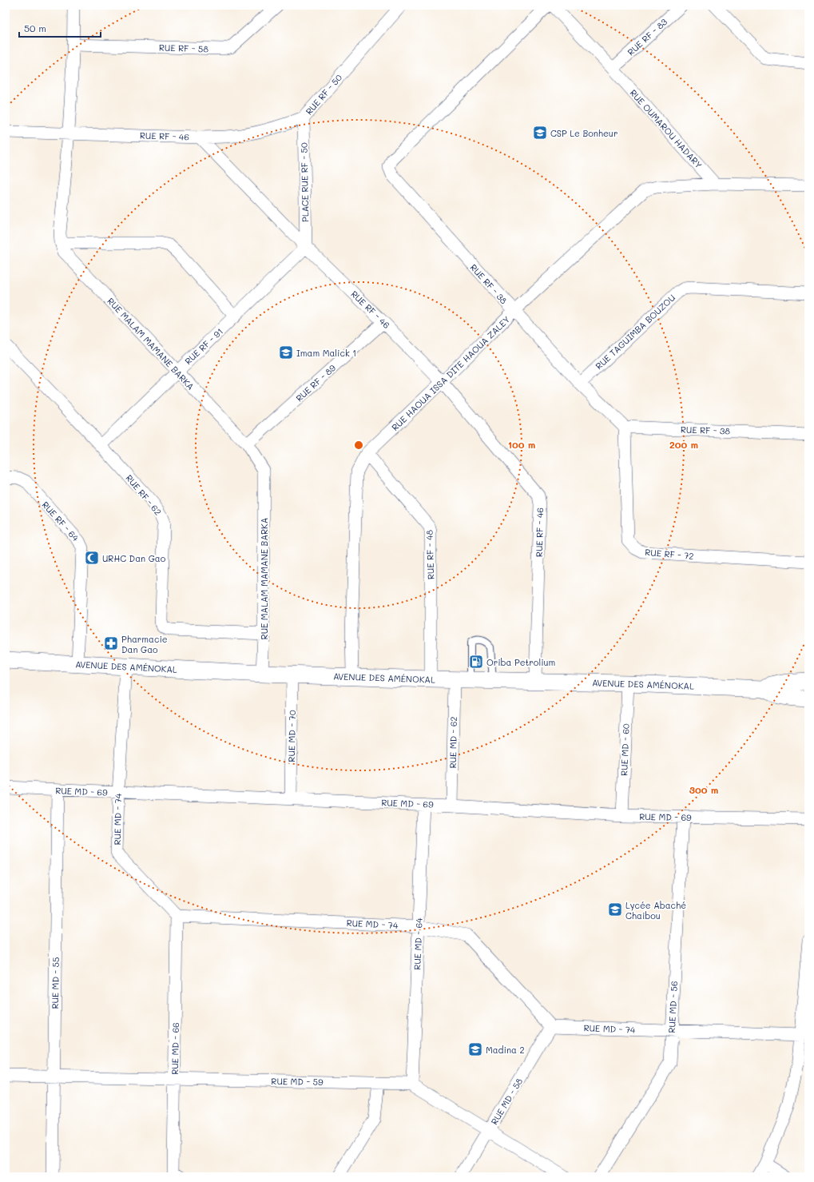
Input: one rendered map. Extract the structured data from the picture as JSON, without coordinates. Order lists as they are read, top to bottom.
{
  "streets": {
    "main road": ["AVENUE DES AMÉNOKAL"],
    "street": [
      "RUE RF - 83",
      "RUE RF - 58",
      "RUE RF - 50",
      "RUE OUMAROU HADARY",
      "RUE RF - 46",
      "PLACE RUE RF - 50",
      "RUE RF - 38",
      "RUE TAGUIMBA BOUZOU",
      "RUE MALAM MAMANE BARKA",
      "RUE RF - 91",
      "RUE HAOUA ISSA DITE HAOUA ZALEY",
      "RUE RF - 89",
      "RUE RF - 62",
      "RUE RF - 64",
      "RUE RF - 72",
      "RUE RF - 48",
      "RUE MD - 70",
      "RUE MD - 62",
      "RUE MD - 60",
      "RUE MD - 69",
      "RUE MD - 74",
      "RUE MD - 64",
      "RUE MD - 55",
      "RUE MD - 56",
      "RUE MD - 66",
      "RUE MD - 59",
      "RUE MD - 58"
    ]
  },
  "crossings": [
    ["RUE RF - 83", "RUE OUMAROU HADARY"],
    ["RUE RF - 58", "RUE MALAM MAMANE BARKA"],
    ["RUE RF - 50", "RUE RF - 46"],
    ["RUE RF - 50", "PLACE RUE RF - 50"],
    ["RUE OUMAROU HADARY", "RUE HAOUA ISSA DITE HAOUA ZALEY"],
    ["RUE RF - 46", "PLACE RUE RF - 50"],
    ["RUE RF - 46", "RUE MALAM MAMANE BARKA"],
    ["RUE RF - 46", "RUE RF - 91"],
    ["RUE RF - 46", "RUE HAOUA ISSA DITE HAOUA ZALEY"],
    ["RUE RF - 46", "RUE RF - 89"],
    ["RUE RF - 46", "AVENUE DES AMÉNOKAL"],
    ["PLACE RUE RF - 50", "RUE RF - 91"],
    ["RUE RF - 38", "RUE TAGUIMBA BOUZOU"],
    ["RUE RF - 38", "RUE HAOUA ISSA DITE HAOUA ZALEY"],
    ["RUE RF - 38", "RUE RF - 72"],
    ["RUE MALAM MAMANE BARKA", "RUE RF - 91"],
    ["RUE MALAM MAMANE BARKA", "RUE RF - 89"],
    ["RUE MALAM MAMANE BARKA", "RUE RF - 62"],
    ["RUE MALAM MAMANE BARKA", "AVENUE DES AMÉNOKAL"],
    ["RUE RF - 91", "RUE RF - 62"],
    ["RUE HAOUA ISSA DITE HAOUA ZALEY", "RUE RF - 48"],
    ["RUE RF - 64", "AVENUE DES AMÉNOKAL"],
    ["RUE RF - 48", "AVENUE DES AMÉNOKAL"],
    ["AVENUE DES AMÉNOKAL", "RUE MD - 70"],
    ["AVENUE DES AMÉNOKAL", "RUE MD - 62"],
    ["AVENUE DES AMÉNOKAL", "RUE MD - 60"],
    ["AVENUE DES AMÉNOKAL", "RUE MD - 74"],
    ["RUE MD - 70", "RUE MD - 69"],
    ["RUE MD - 62", "RUE MD - 69"],
    ["RUE MD - 60", "RUE MD - 69"],
    ["RUE MD - 69", "RUE MD - 74"],
    ["RUE MD - 69", "RUE MD - 64"],
    ["RUE MD - 69", "RUE MD - 55"],
    ["RUE MD - 69", "RUE MD - 56"],
    ["RUE MD - 74", "RUE MD - 64"],
    ["RUE MD - 74", "RUE MD - 56"],
    ["RUE MD - 74", "RUE MD - 66"],
    ["RUE MD - 74", "RUE MD - 58"],
    ["RUE MD - 64", "RUE MD - 59"],
    ["RUE MD - 55", "RUE MD - 59"],
    ["RUE MD - 66", "RUE MD - 59"]
  ],
  "places": {
    "school or university": [
      "CSP Le Bonheur",
      "Imam Malick 1",
      "Lycée Abaché Chaibou",
      "Madina 2"
    ],
    "mosque": ["URHC Dan Gao"],
    "pharmacy": ["Pharmacie Dan Gao"],
    "fuel station": ["Oriba Petrolium"]
  },
  "scale_bar": "50 m",
  "rings": ["100 m", "200 m", "300 m"]
}
